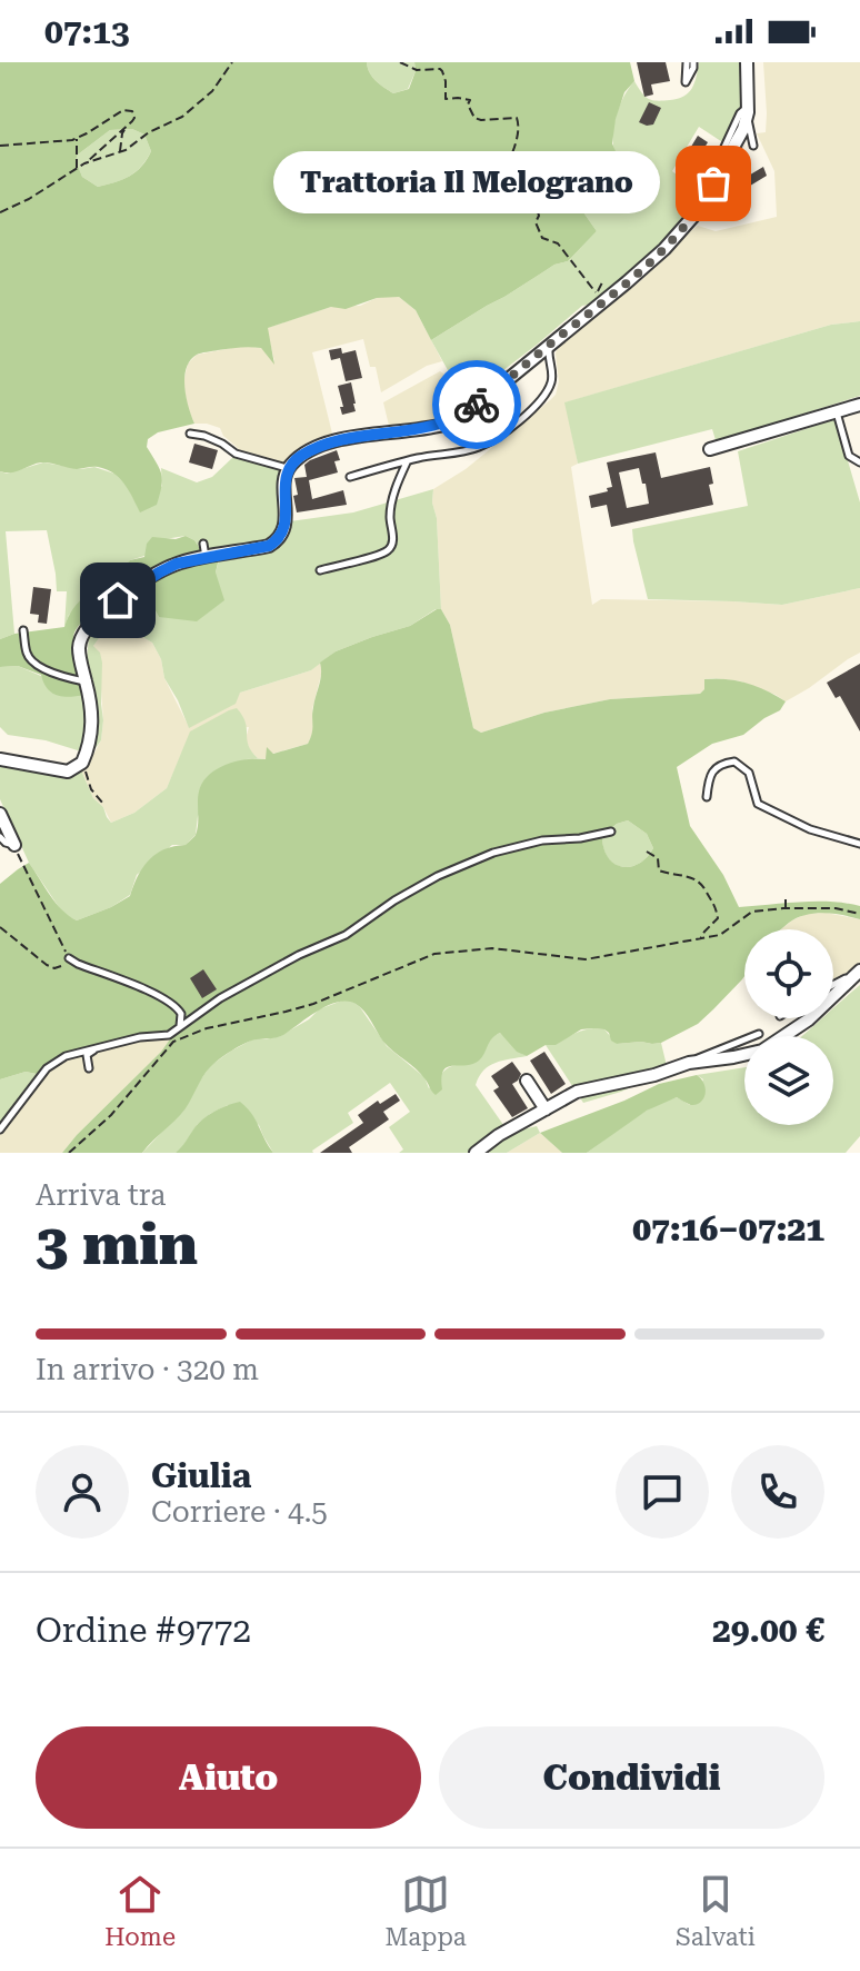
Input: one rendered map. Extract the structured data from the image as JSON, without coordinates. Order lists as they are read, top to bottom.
{
  "places": ["Trattoria Il Melograno"],
  "page": {
    "status": "07:13",
    "bubble": "Trattoria Il Melograno",
    "heading": ["3 min", "Arriva tra", "07:16–07:21"],
    "panel": [
      "Giulia",
      "Corriere · 4.5",
      "Ordine #9772",
      "29.00 €"
    ],
    "bar": "In arrivo · 320 m",
    "buttons": ["Aiuto", "Condividi"],
    "tabs": ["Home", "Mappa", "Salvati"]
  }
}
